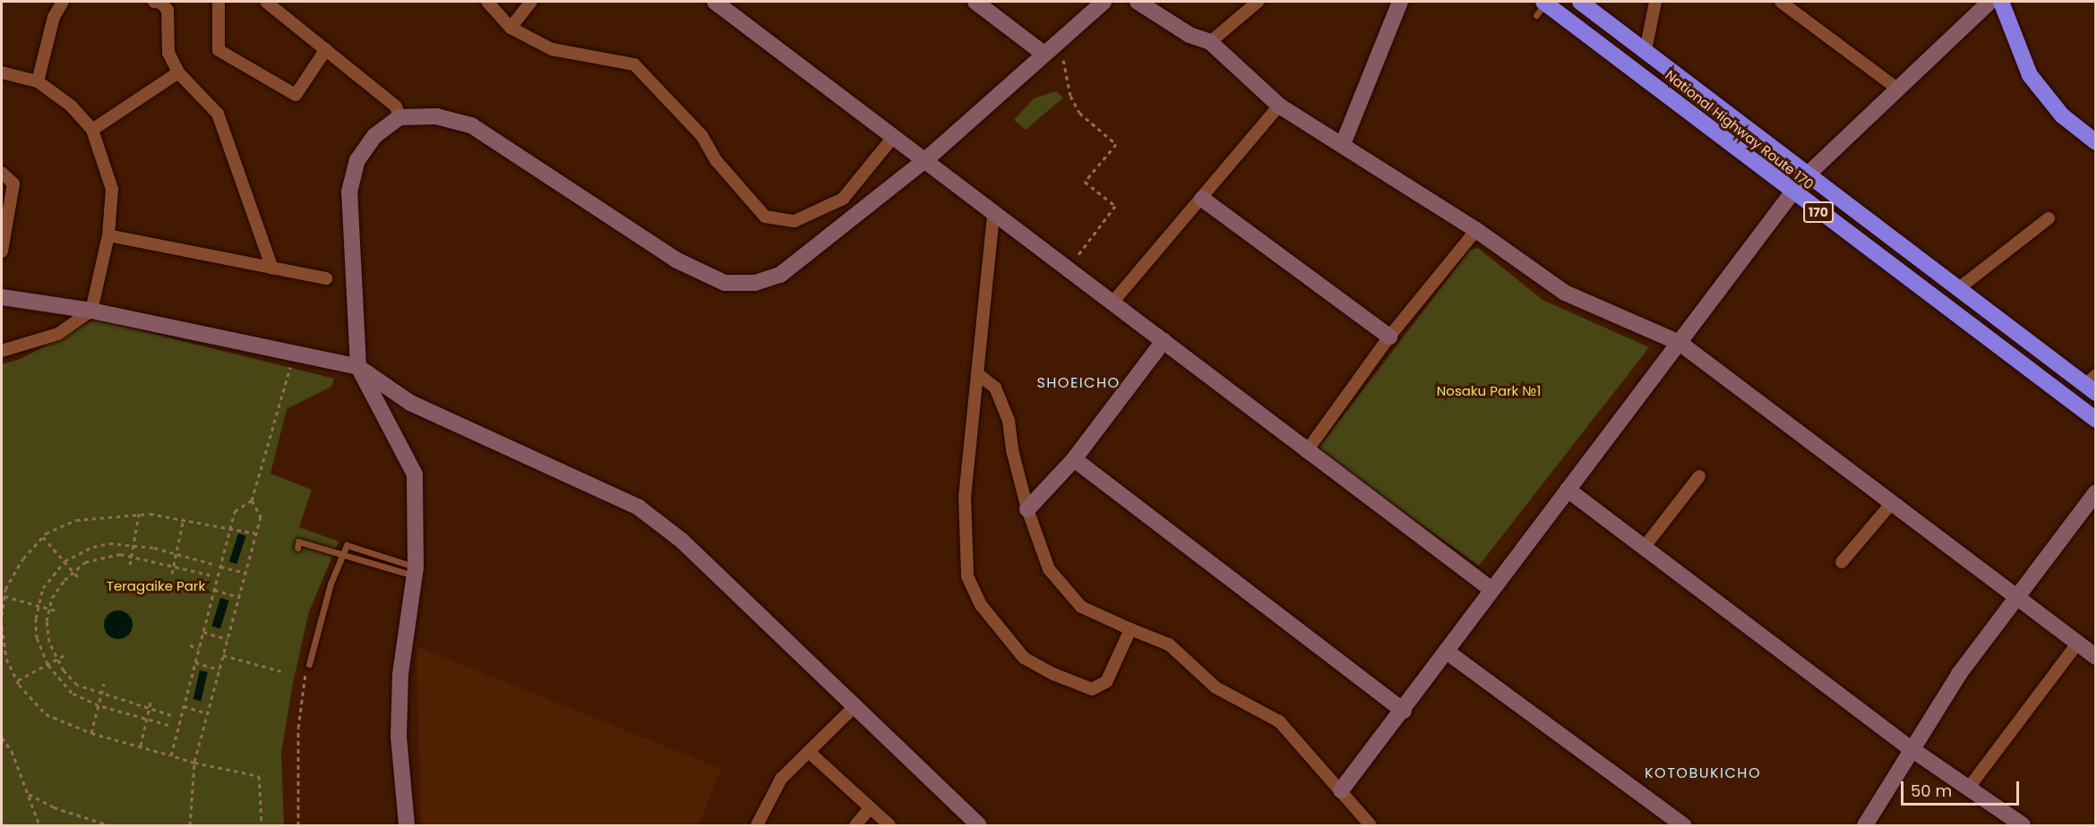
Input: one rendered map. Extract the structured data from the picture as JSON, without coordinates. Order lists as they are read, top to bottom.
{
  "streets": {
    "highway": ["National Highway Route 170", "170"]
  },
  "districts": ["SHOEICHO", "KOTOBUKICHO"],
  "parks": ["Nosaku Park №1", "Teragaike Park"],
  "scale_bar": "50 m"
}
